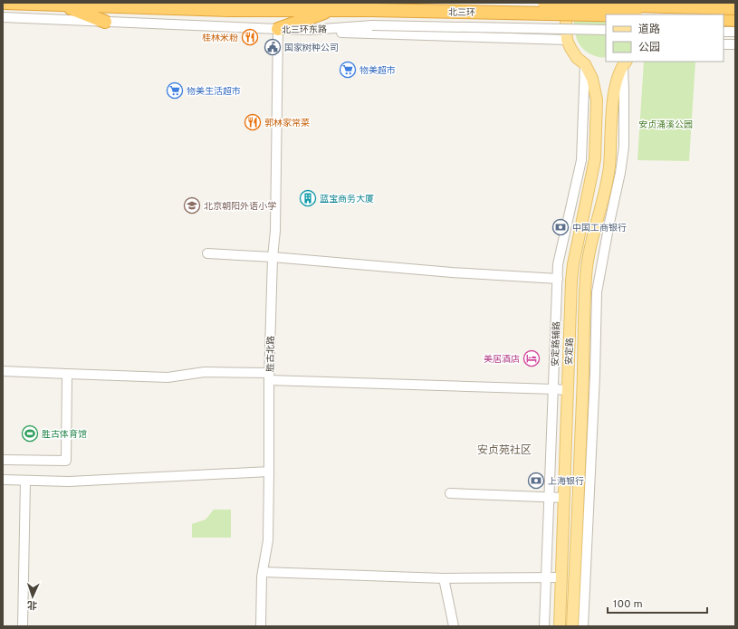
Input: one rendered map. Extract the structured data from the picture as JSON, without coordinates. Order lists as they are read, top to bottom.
{
  "streets": {
    "highway": ["北三环"],
    "main road": ["安定路"],
    "street": ["北三环东路", "安定路辅路", "胜古北路"]
  },
  "crossings": [
    ["北三环东路", "胜古北路"],
    ["安定路辅路", "安定路"],
    ["安定路辅路", "胜古北路"],
    ["安定路", "胜古北路"]
  ],
  "districts": ["安贞苑社区"],
  "parks": ["安贞涌溪公园"],
  "places": {
    "restaurant": ["桂林米粉", "郭林家常菜"],
    "public building": ["国家树种公司"],
    "supermarket": ["物美超市", "物美生活超市"],
    "building": ["蓝宝商务大厦"],
    "school or university": ["北京朝阳外语小学"],
    "bank": ["中国工商银行", "上海银行"],
    "hotel": ["美居酒店"],
    "sports": ["胜古体育馆"]
  },
  "legend": ["道路", "公园"],
  "scale_bar": "100 m",
  "north": "bottom"
}
